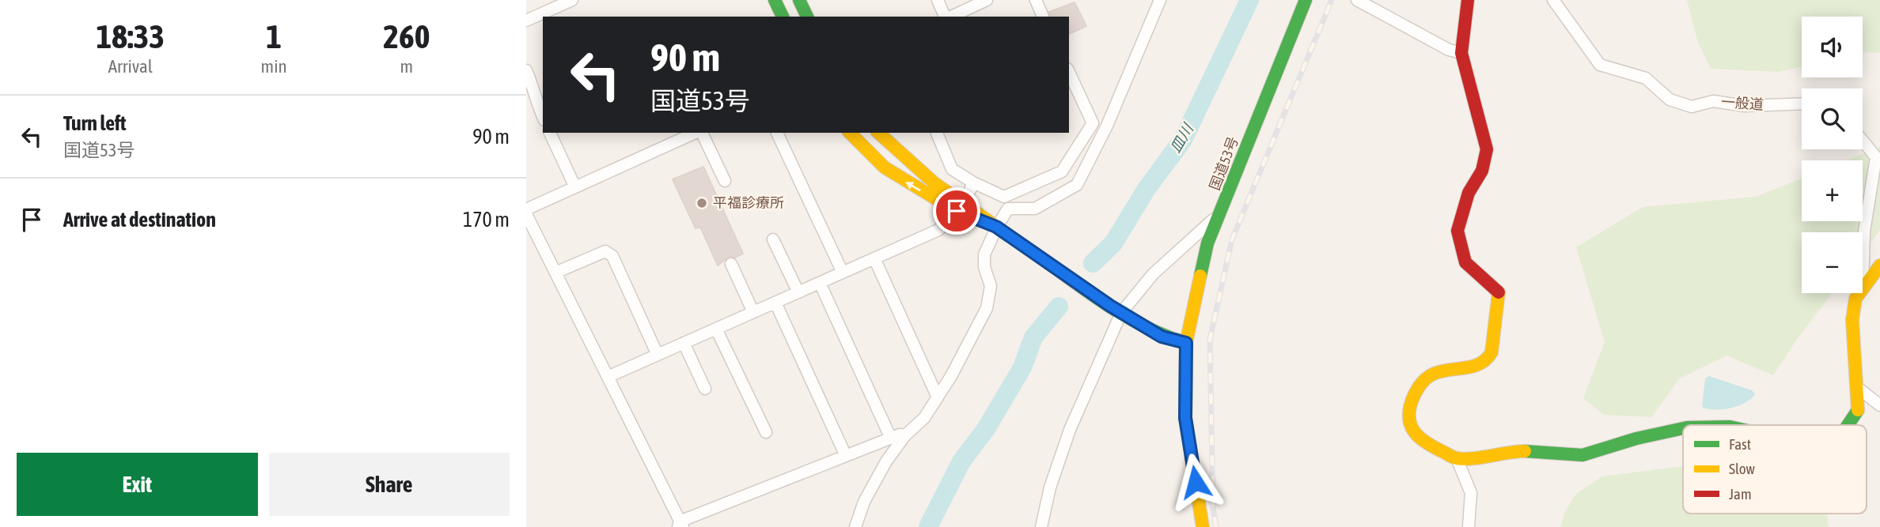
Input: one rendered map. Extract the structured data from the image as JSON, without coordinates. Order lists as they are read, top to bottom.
{
  "streets": {
    "main road": ["国道53号"],
    "street": ["一般道"]
  },
  "water": ["皿川"],
  "places": ["平福診療所"],
  "legend": ["Fast", "Slow", "Jam"],
  "page": {
    "eta": [
      "18:33",
      "Arrival",
      "1",
      "min",
      "260",
      "m"
    ],
    "map_buttons": ["+", "−"],
    "turn": ["90 m", "国道53号"],
    "list": [
      {
        "name": "Turn left",
        "note": "国道53号",
        "value": "90 m"
      },
      {
        "name": "Arrive at destination",
        "value": "170 m"
      }
    ],
    "buttons": ["Exit", "Share"]
  }
}
